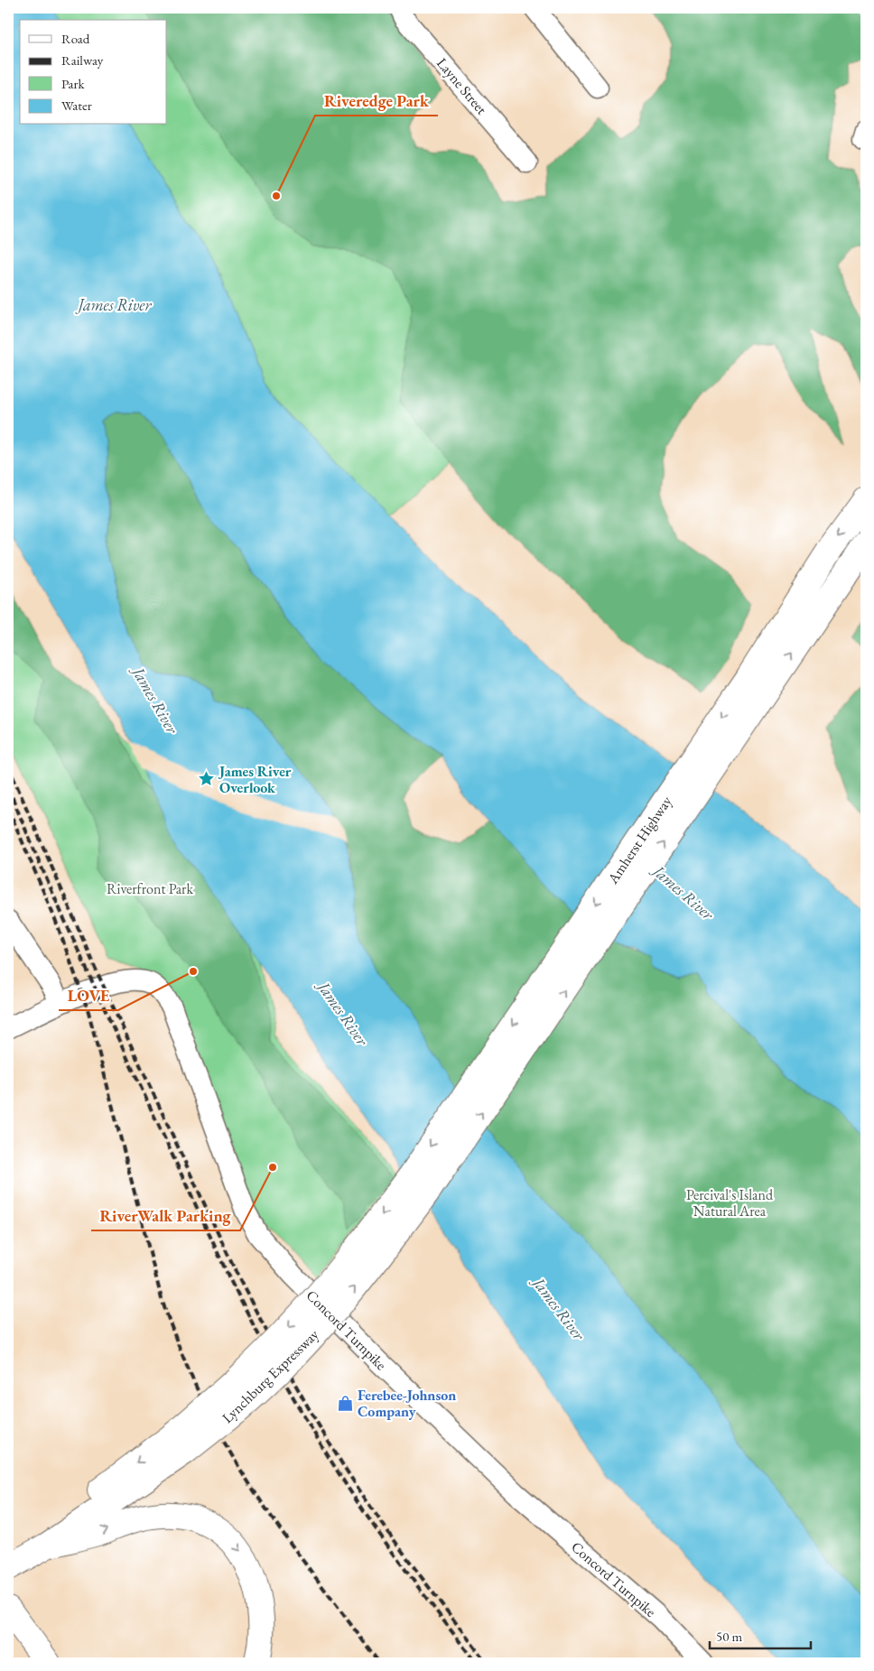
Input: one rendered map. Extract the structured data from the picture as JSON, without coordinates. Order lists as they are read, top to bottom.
{
  "streets": {
    "main road": ["Amherst Highway", "Lynchburg Expressway"],
    "street": ["Layne Street", "Concord Turnpike"]
  },
  "crossings": [
    ["Amherst Highway", "Lynchburg Expressway"]
  ],
  "water": ["James River"],
  "parks": ["Riverfront Park", "Percival's Island Natural Area"],
  "places": {
    "other": ["Riveredge Park", "LOVE", "RiverWalk Parking"],
    "place": ["James River Overlook"],
    "shop": ["Ferebee-Johnson Company"]
  },
  "legend": [
    "Road",
    "Railway",
    "Park",
    "Water"
  ],
  "scale_bar": "50 m"
}
